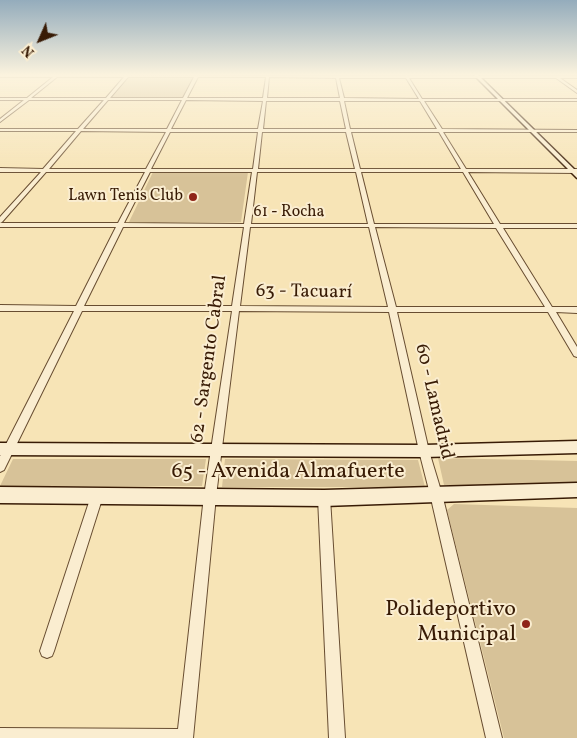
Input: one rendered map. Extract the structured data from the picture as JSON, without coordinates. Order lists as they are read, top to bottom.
{
  "streets": {
    "main road": ["65 - Avenida Almafuerte"],
    "street": [
      "61 - Rocha",
      "63 - Tacuarí",
      "62 - Sargento Cabral",
      "60 - Lamadrid"
    ]
  },
  "crossings": [
    ["61 - Rocha", "62 - Sargento Cabral"],
    ["61 - Rocha", "60 - Lamadrid"],
    ["63 - Tacuarí", "62 - Sargento Cabral"],
    ["63 - Tacuarí", "60 - Lamadrid"],
    ["62 - Sargento Cabral", "65 - Avenida Almafuerte"],
    ["60 - Lamadrid", "65 - Avenida Almafuerte"]
  ],
  "places": ["Lawn Tenis Club", "Polideportivo Municipal"],
  "north": "bottom left"
}
